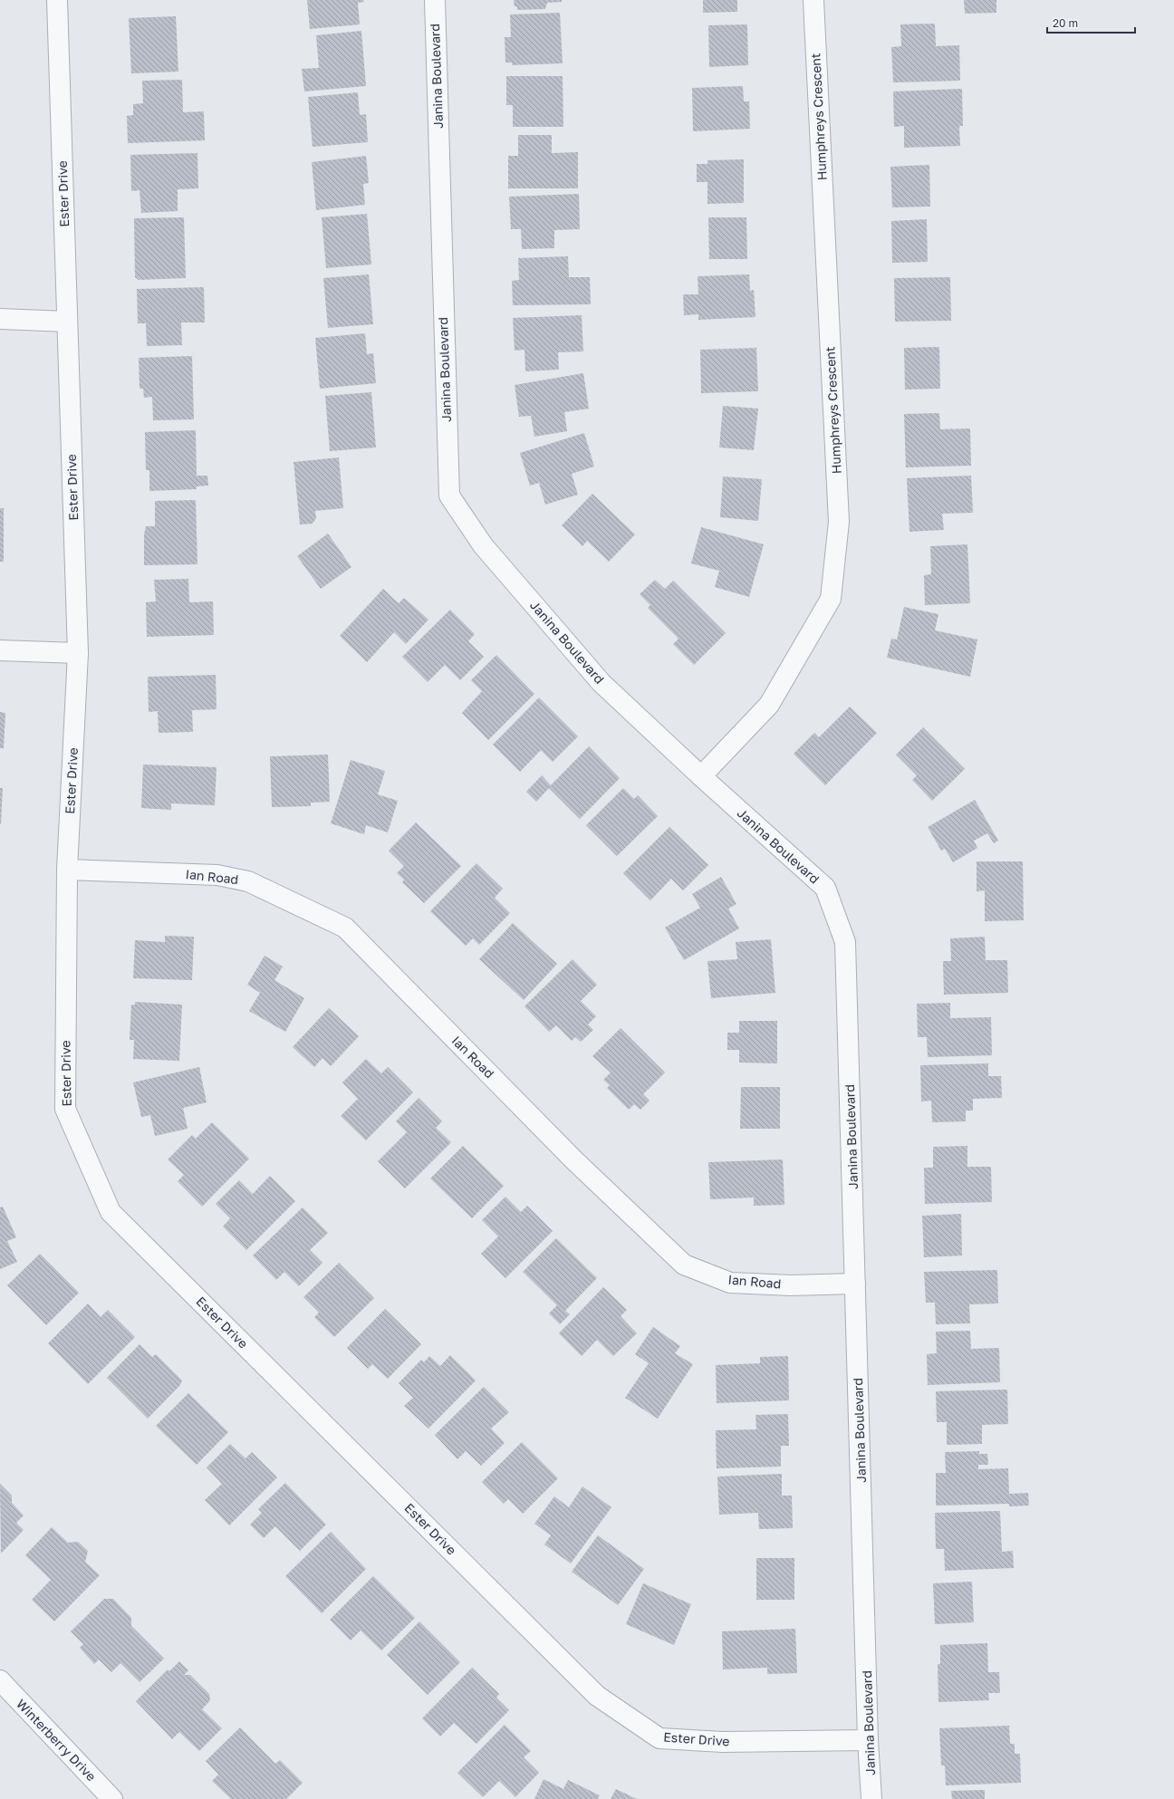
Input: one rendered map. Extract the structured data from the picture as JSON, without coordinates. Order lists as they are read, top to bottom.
{
  "streets": {
    "street": [
      "Janina Boulevard",
      "Humphreys Crescent",
      "Ester Drive",
      "Ian Road",
      "Winterberry Drive"
    ]
  },
  "crossings": [
    ["Janina Boulevard", "Humphreys Crescent"],
    ["Janina Boulevard", "Ester Drive"],
    ["Janina Boulevard", "Ian Road"],
    ["Ester Drive", "Ian Road"]
  ],
  "scale_bar": "20 m"
}
